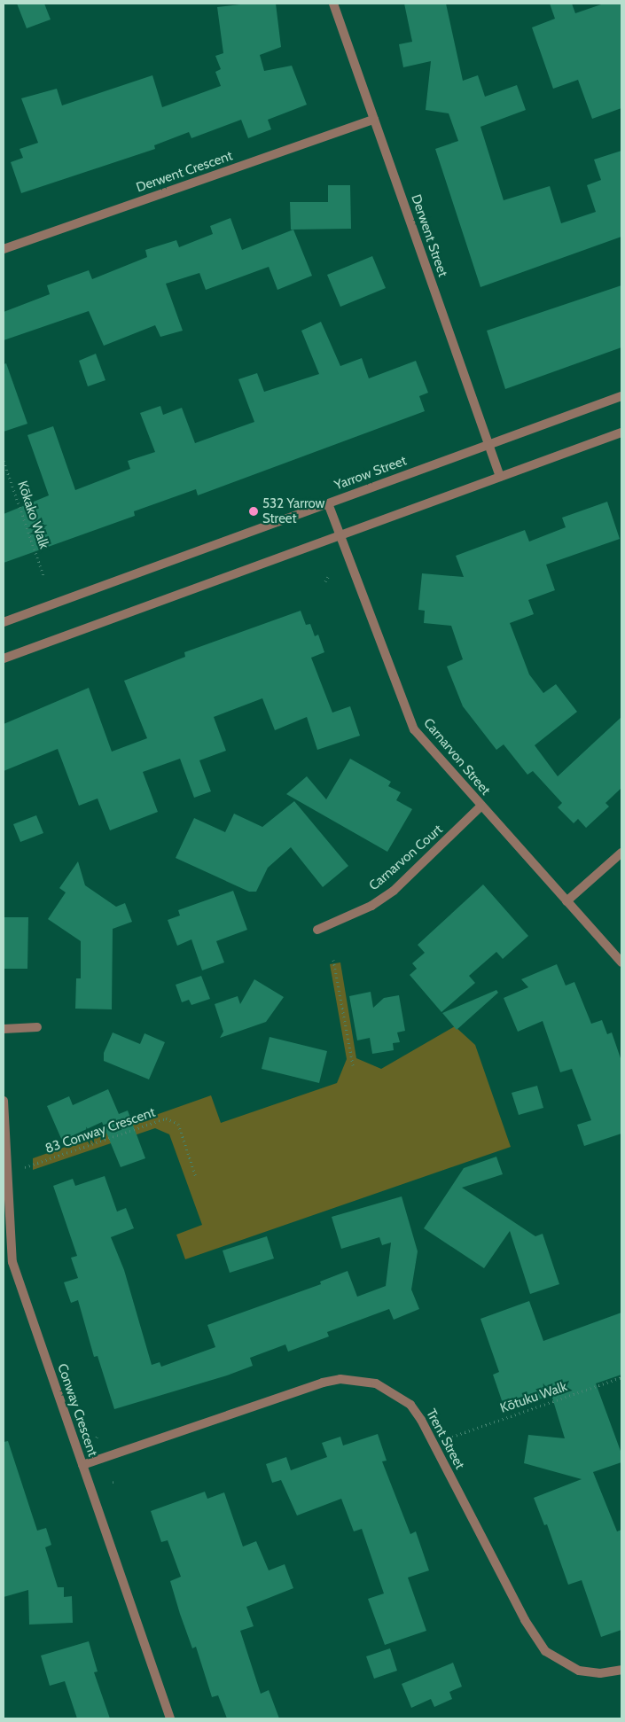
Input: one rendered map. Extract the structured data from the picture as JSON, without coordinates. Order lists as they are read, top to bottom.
{
  "streets": {
    "street": [
      "Derwent Crescent",
      "Derwent Street",
      "Yarrow Street",
      "Carnarvon Street",
      "Carnarvon Court",
      "Conway Crescent",
      "Trent Street"
    ],
    "path": ["Kōkako Walk", "83 Conway Crescent", "Kōtuku Walk"]
  },
  "crossings": [
    ["Derwent Crescent", "Derwent Street"],
    ["Derwent Street", "Yarrow Street"],
    ["Yarrow Street", "Carnarvon Street"],
    ["Carnarvon Street", "Carnarvon Court"],
    ["Conway Crescent", "Trent Street"]
  ],
  "places": ["532 Yarrow Street"]
}
